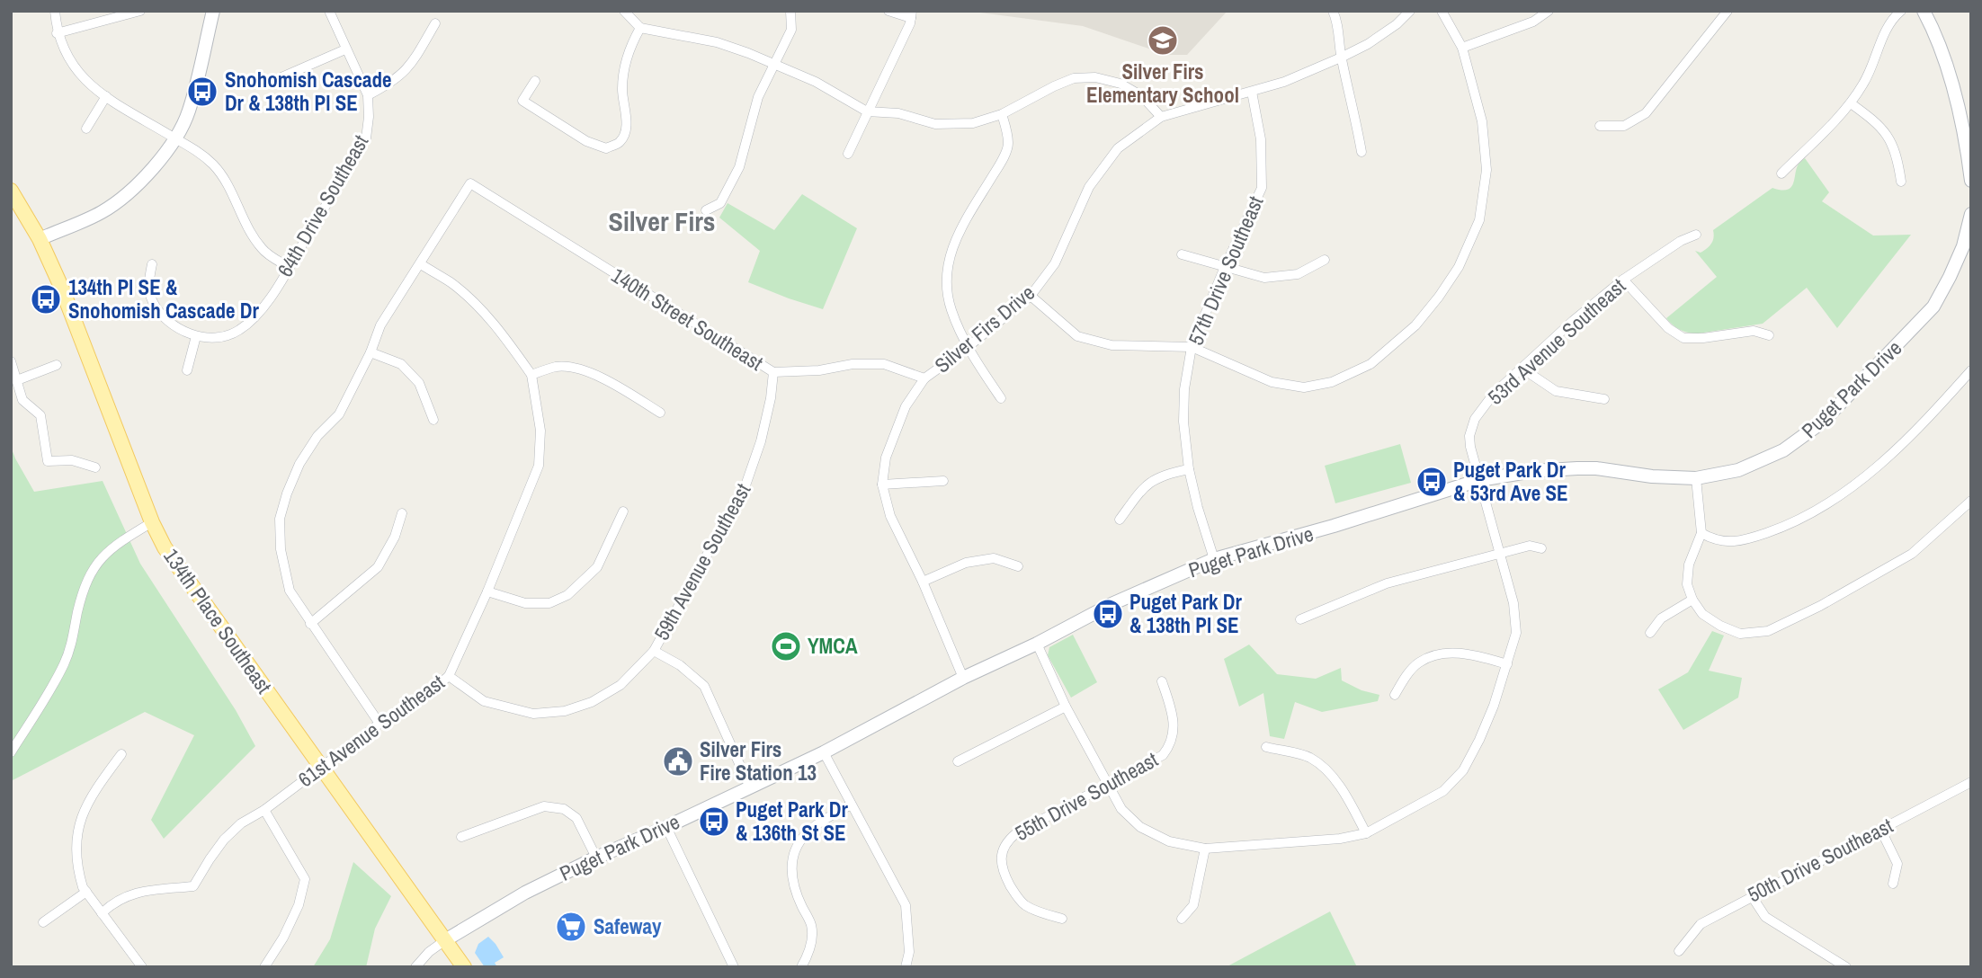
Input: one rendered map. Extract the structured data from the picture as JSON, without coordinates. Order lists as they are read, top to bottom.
{
  "streets": {
    "main road": ["134th Place Southeast"],
    "street": [
      "64th Drive Southeast",
      "57th Drive Southeast",
      "140th Street Southeast",
      "Silver Firs Drive",
      "53rd Avenue Southeast",
      "Puget Park Drive",
      "59th Avenue Southeast",
      "61st Avenue Southeast",
      "55th Drive Southeast",
      "50th Drive Southeast"
    ]
  },
  "crossings": [
    ["57th Drive Southeast", "Silver Firs Drive"],
    ["57th Drive Southeast", "Puget Park Drive"],
    ["140th Street Southeast", "Silver Firs Drive"],
    ["140th Street Southeast", "59th Avenue Southeast"],
    ["Silver Firs Drive", "Puget Park Drive"],
    ["53rd Avenue Southeast", "Puget Park Drive"],
    ["53rd Avenue Southeast", "55th Drive Southeast"],
    ["Puget Park Drive", "134th Place Southeast"],
    ["59th Avenue Southeast", "61st Avenue Southeast"],
    ["134th Place Southeast", "61st Avenue Southeast"]
  ],
  "districts": ["Silver Firs"],
  "places": {
    "school or university": ["Silver Firs Elementary School"],
    "bus stop": [
      "Snohomish Cascade Dr & 138th Pl SE",
      "134th Pl SE & Snohomish Cascade Dr",
      "Puget Park Dr & 53rd Ave SE",
      "Puget Park Dr & 138th Pl SE",
      "Puget Park Dr & 136th St SE"
    ],
    "sports": ["YMCA"],
    "public building": ["Silver Firs Fire Station 13"],
    "supermarket": ["Safeway"]
  }
}
